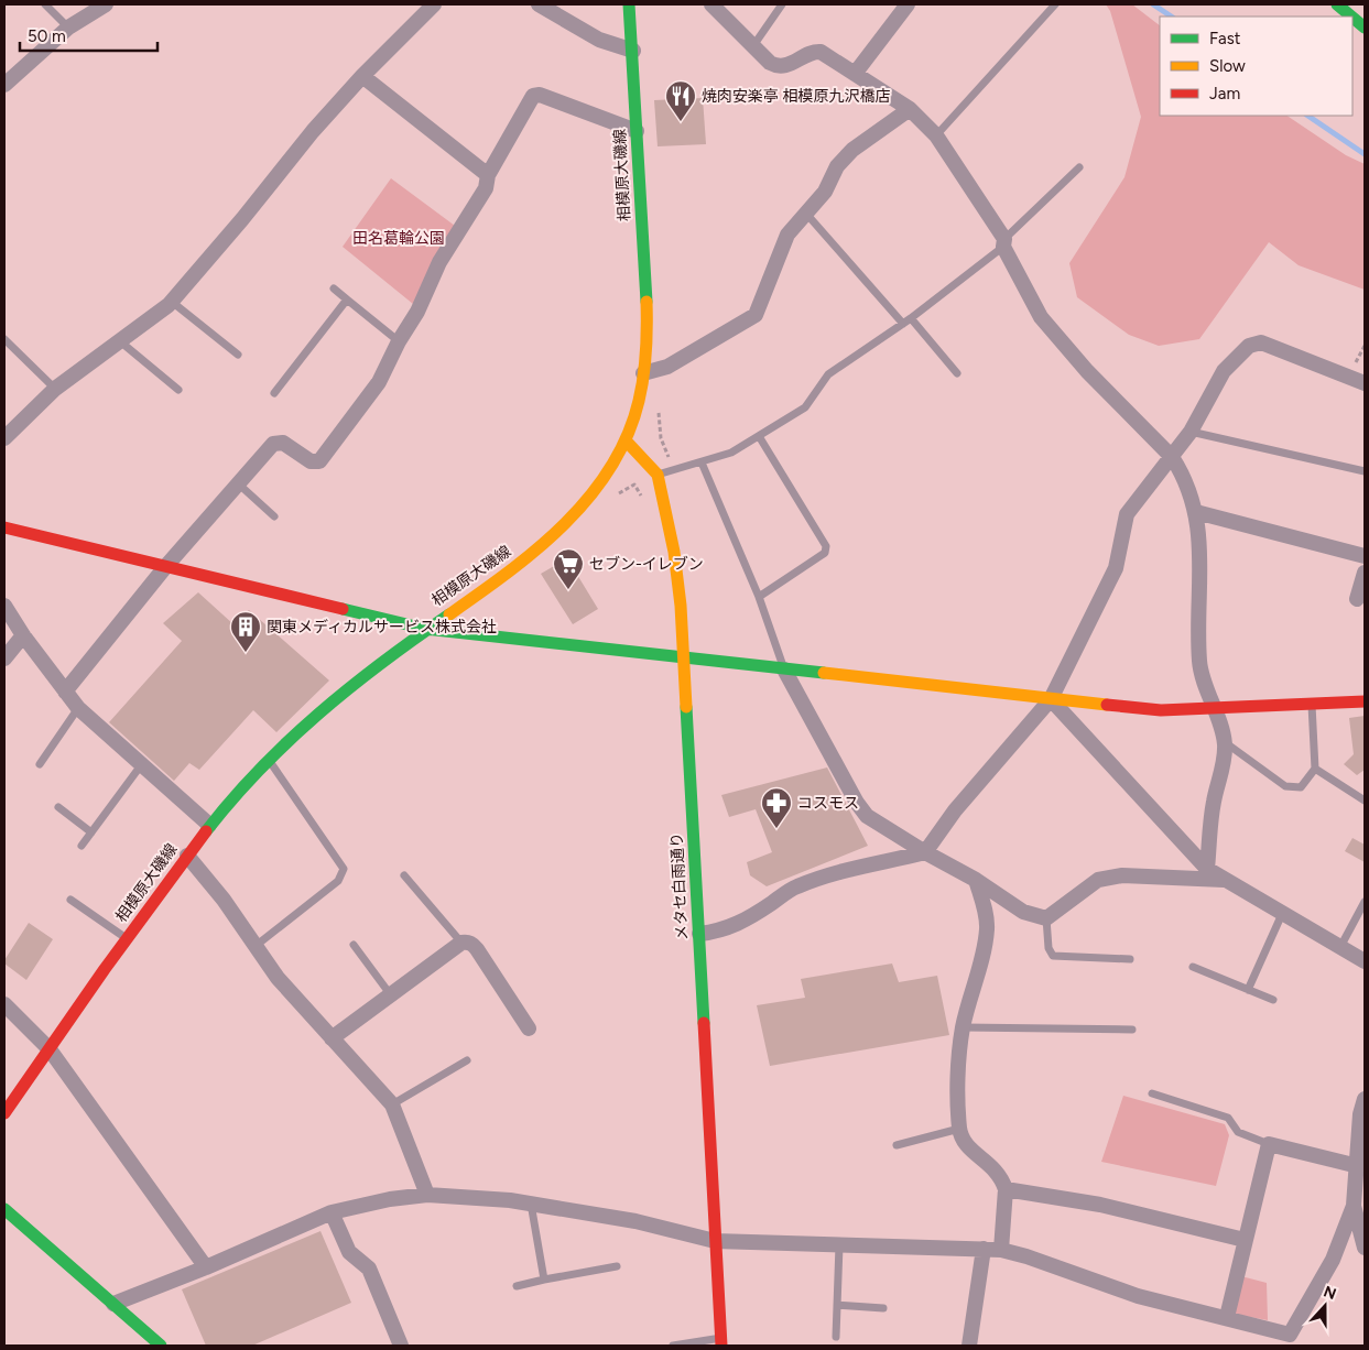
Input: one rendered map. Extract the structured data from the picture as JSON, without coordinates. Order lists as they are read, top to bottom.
{
  "streets": {
    "street": ["相模原大磯線", "メタセ白雨通り"]
  },
  "parks": ["田名葛輪公園"],
  "places": {
    "restaurant": ["焼肉安楽亭 相模原九沢橋店"],
    "supermarket": ["セブン-イレブン"],
    "building": ["関東メディカルサービス株式会社"],
    "pharmacy": ["コスモス"]
  },
  "legend": ["Fast", "Slow", "Jam"],
  "scale_bar": "50 m",
  "north": "top"
}
